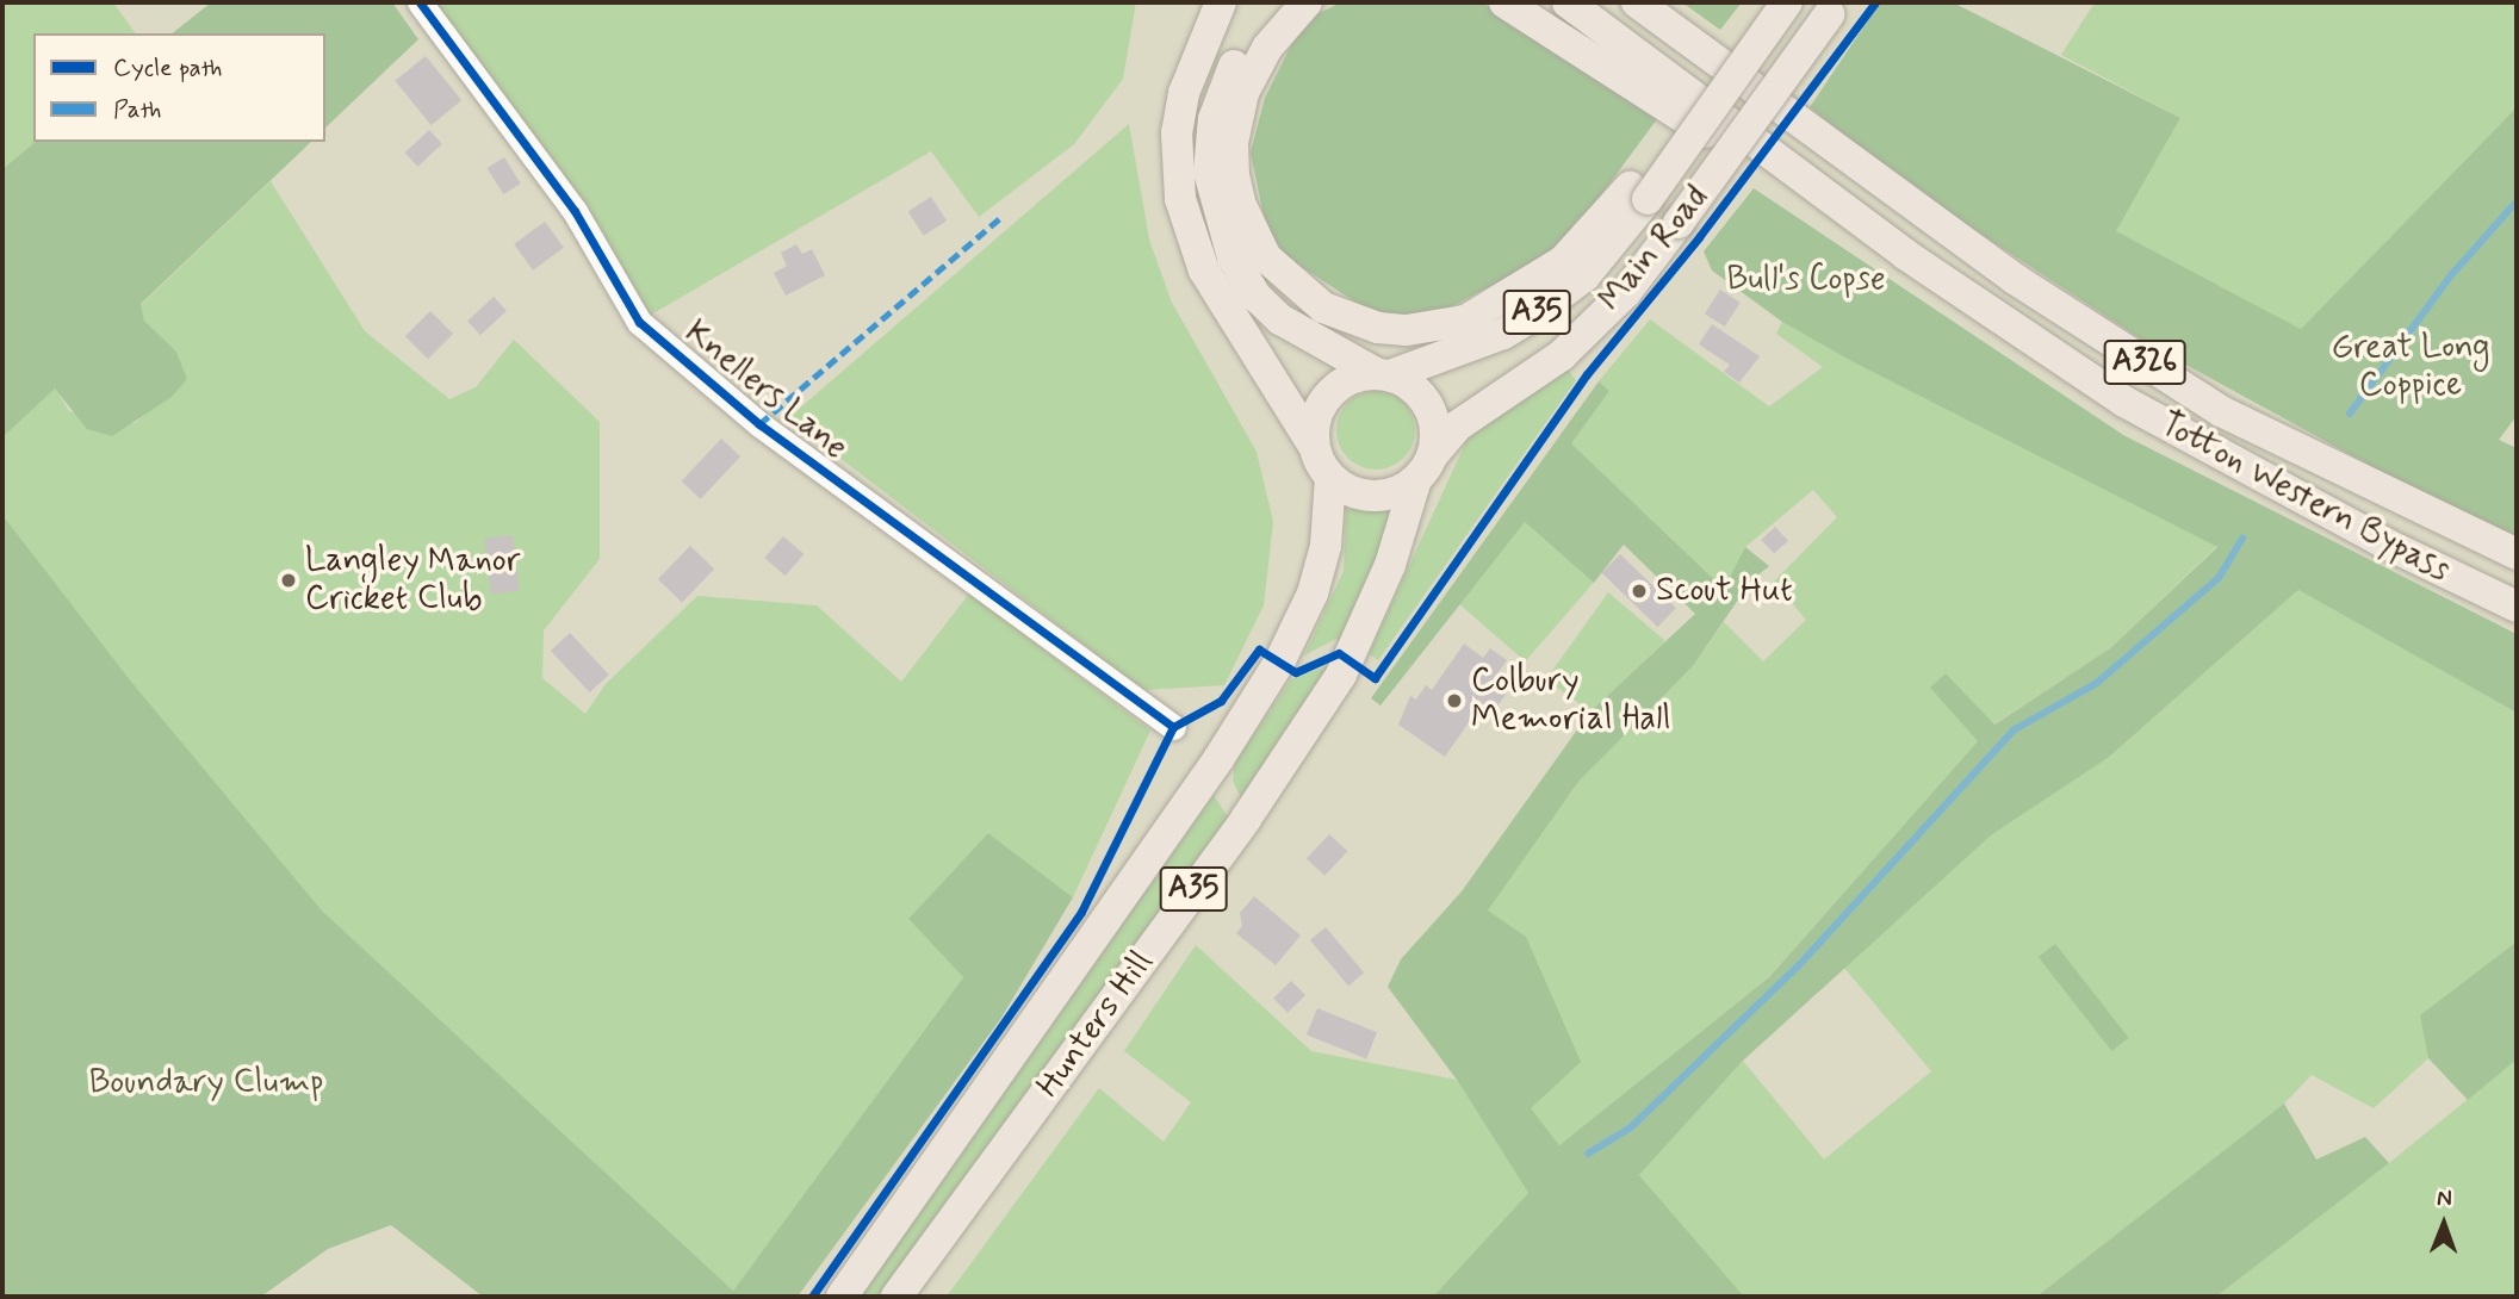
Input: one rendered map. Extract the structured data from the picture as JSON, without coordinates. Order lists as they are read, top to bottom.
{
  "streets": {
    "main road": [
      "Main Road",
      "A35",
      "A326",
      "Totton Western Bypass",
      "Hunters Hill"
    ],
    "street": ["Knellers Lane"]
  },
  "crossings": [
    ["Main Road", "Hunters Hill"]
  ],
  "parks": ["Bull's Copse", "Great Long Coppice", "Boundary Clump"],
  "places": ["Langley Manor Cricket Club", "Scout Hut", "Colbury Memorial Hall"],
  "legend": ["Cycle path", "Path"],
  "north": "top"
}
